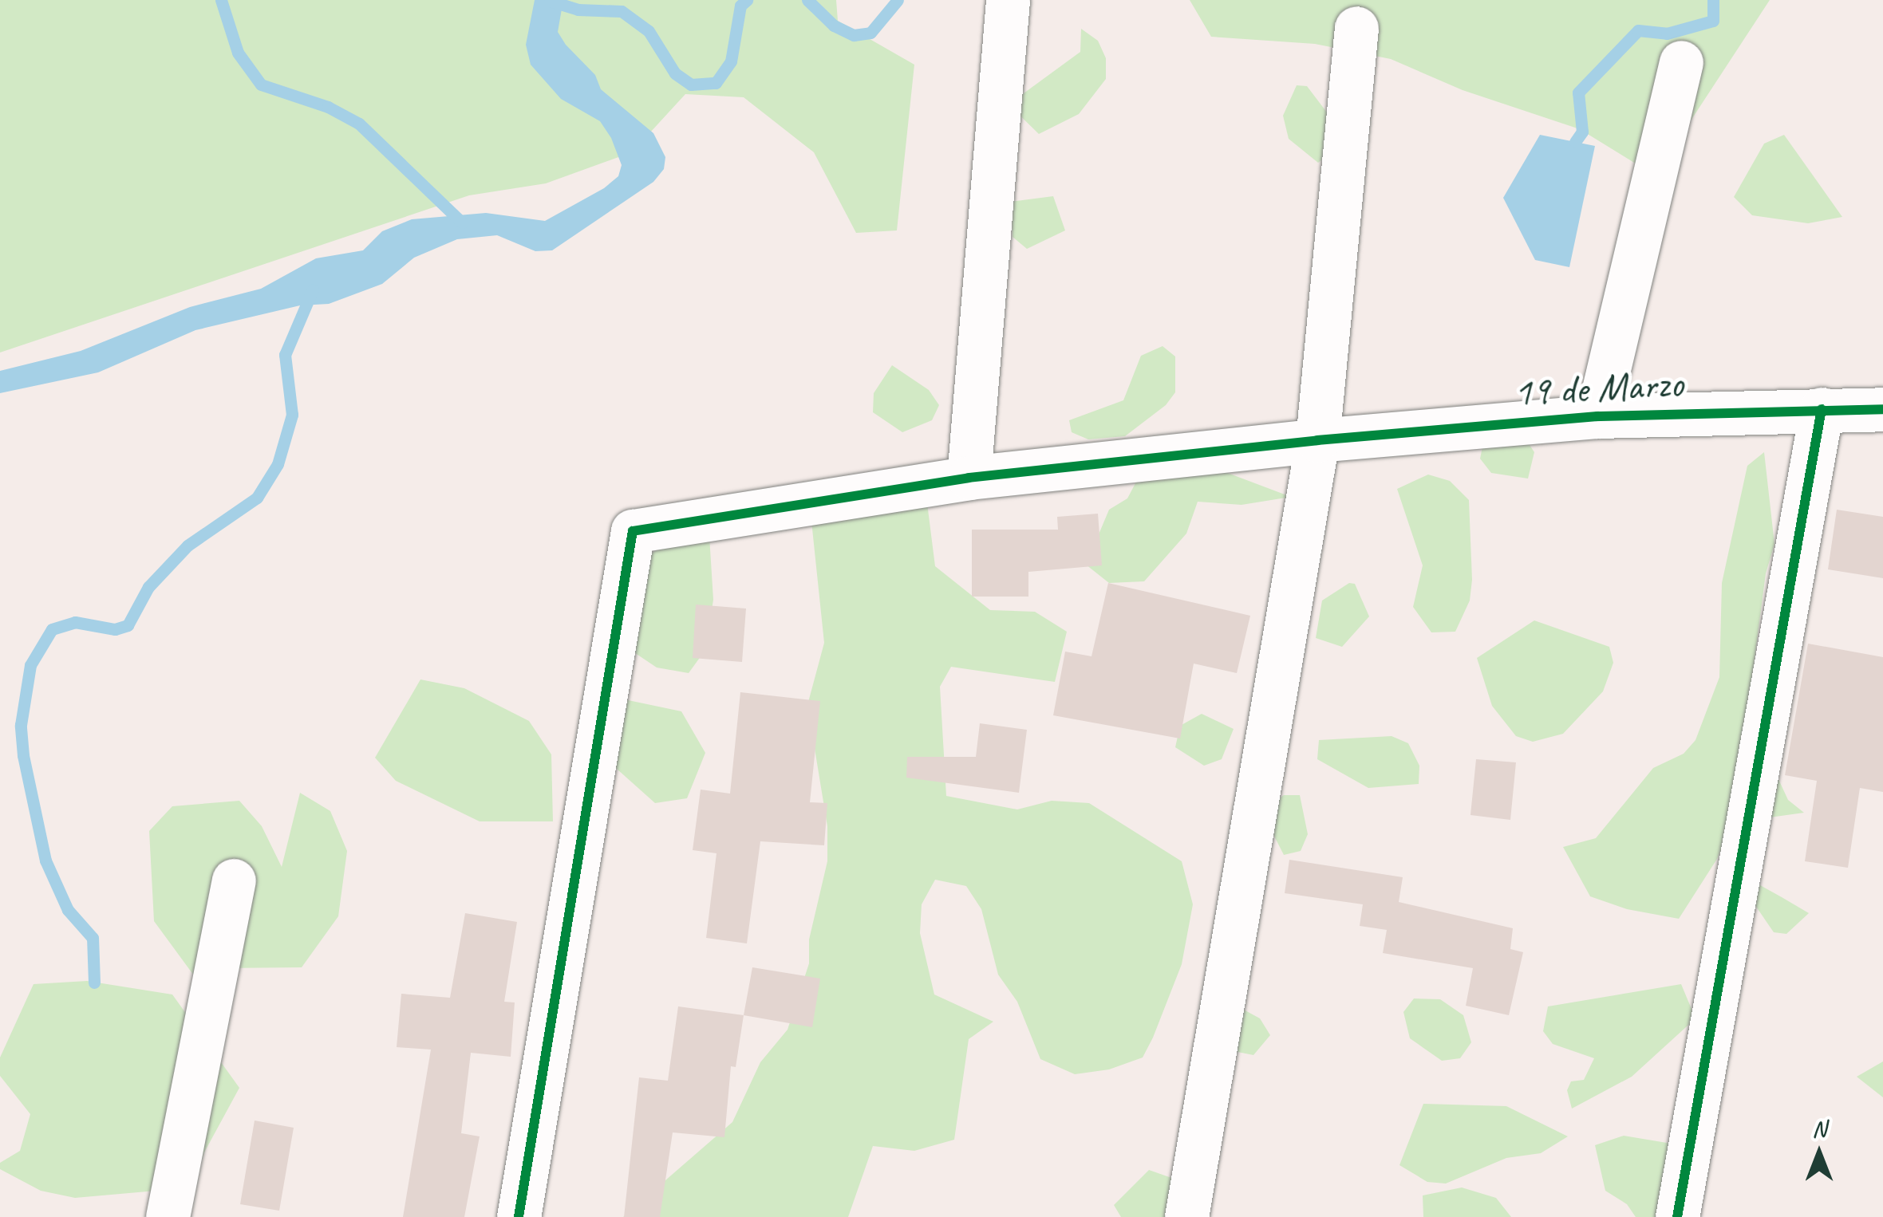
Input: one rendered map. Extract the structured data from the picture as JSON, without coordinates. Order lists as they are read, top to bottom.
{
  "streets": {
    "street": ["19 de Marzo"]
  },
  "north": "top"
}
